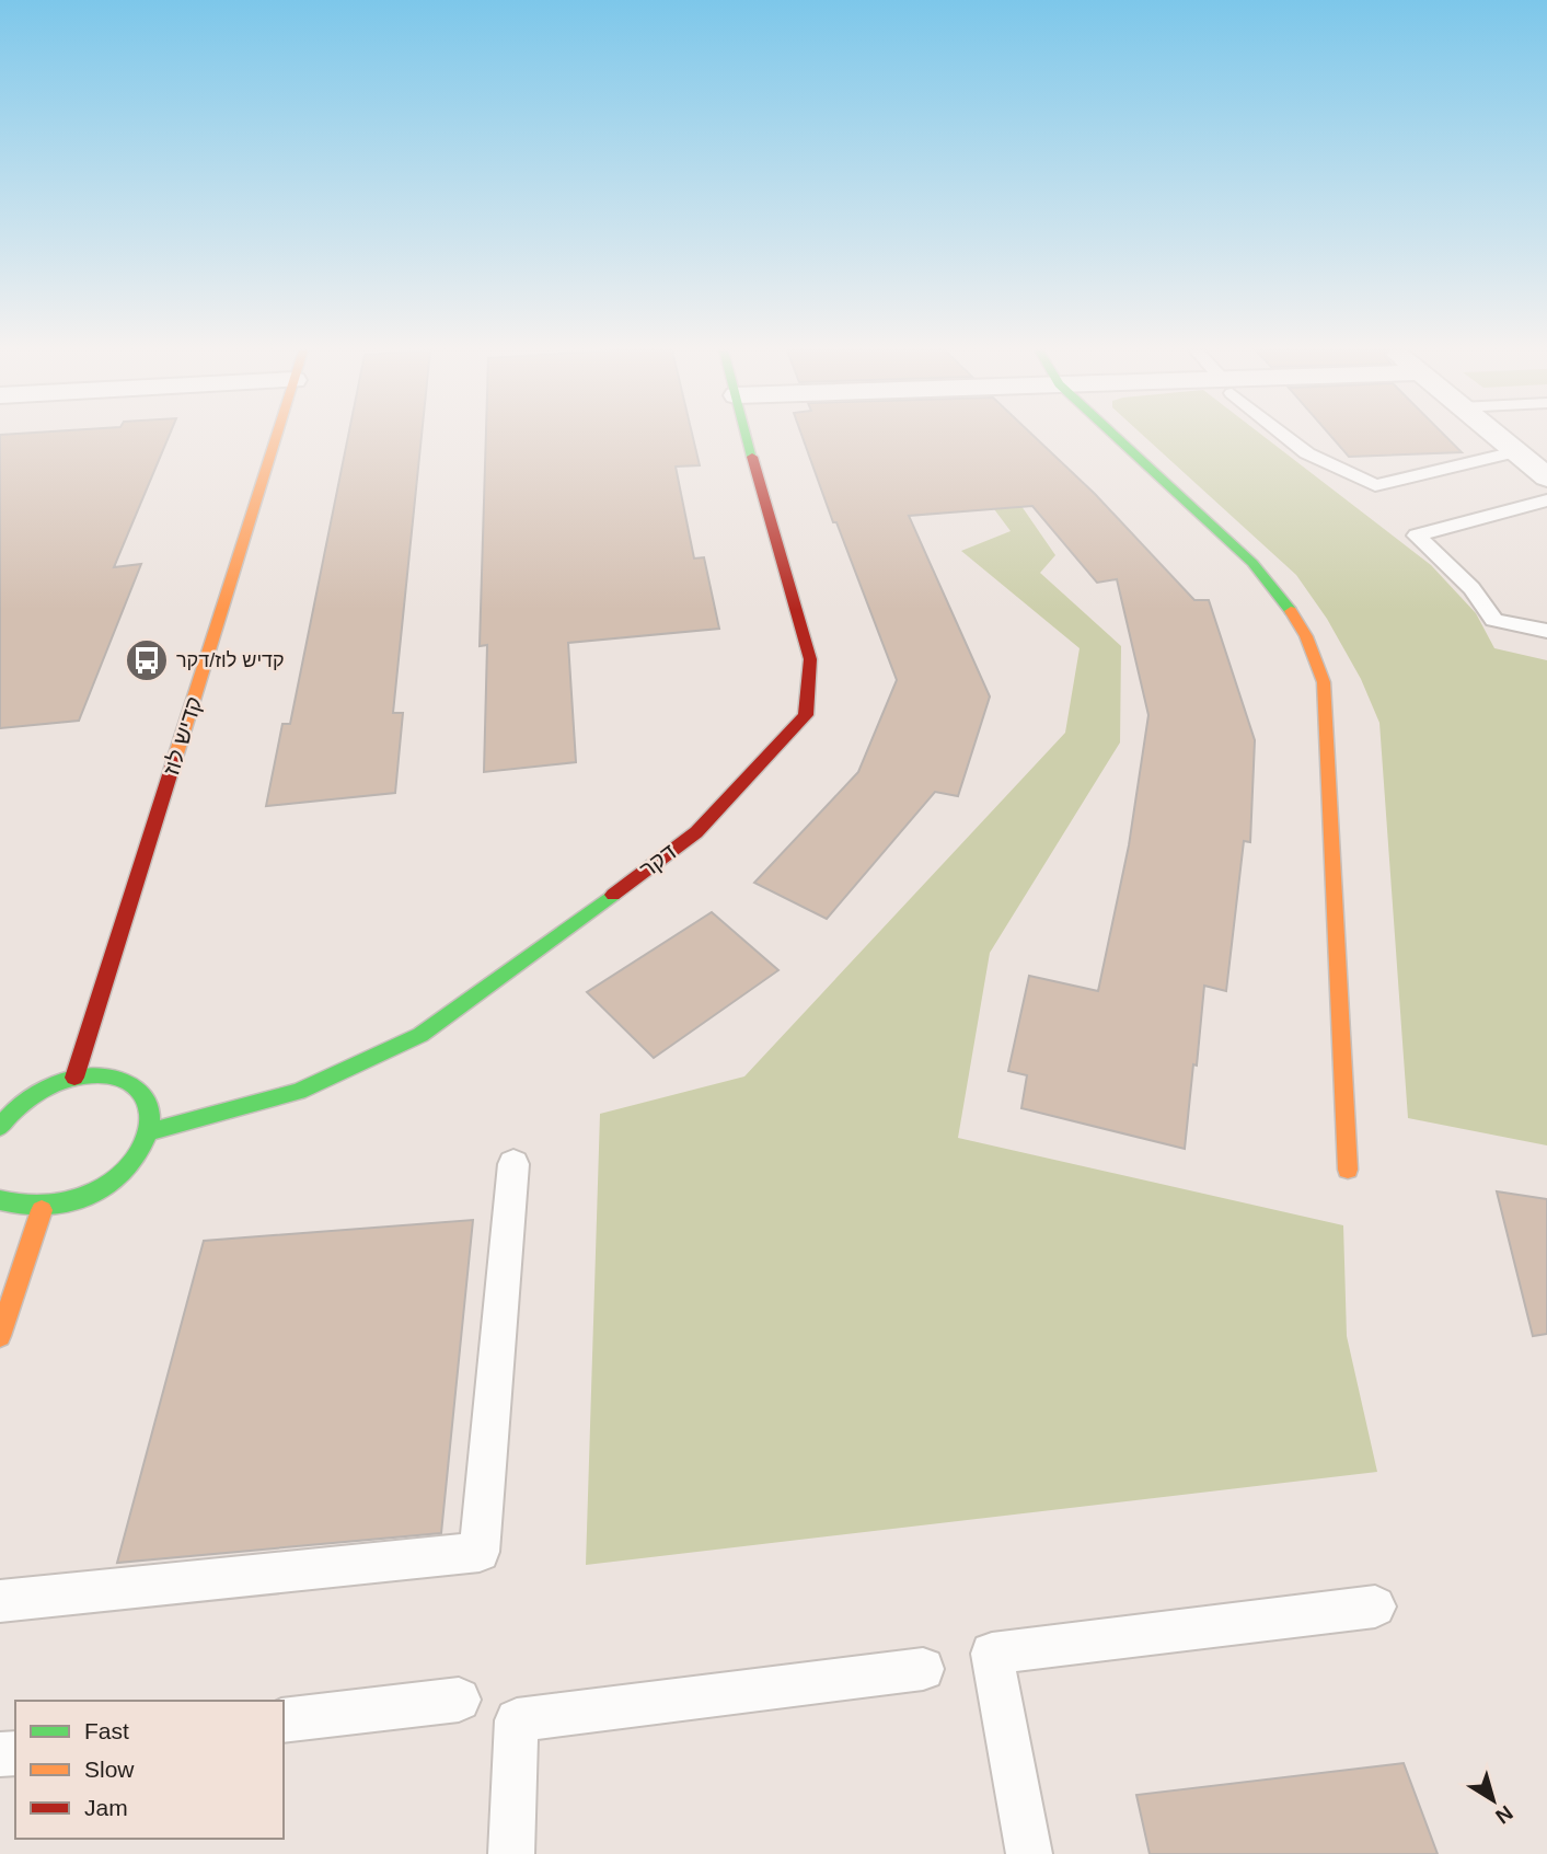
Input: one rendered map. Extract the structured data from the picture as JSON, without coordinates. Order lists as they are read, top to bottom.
{
  "streets": {
    "street": ["קדיש לוז", "דקר"]
  },
  "places": {
    "bus stop": ["קדיש לוז/דקר"]
  },
  "legend": ["Fast", "Slow", "Jam"],
  "north": "bottom right"
}
